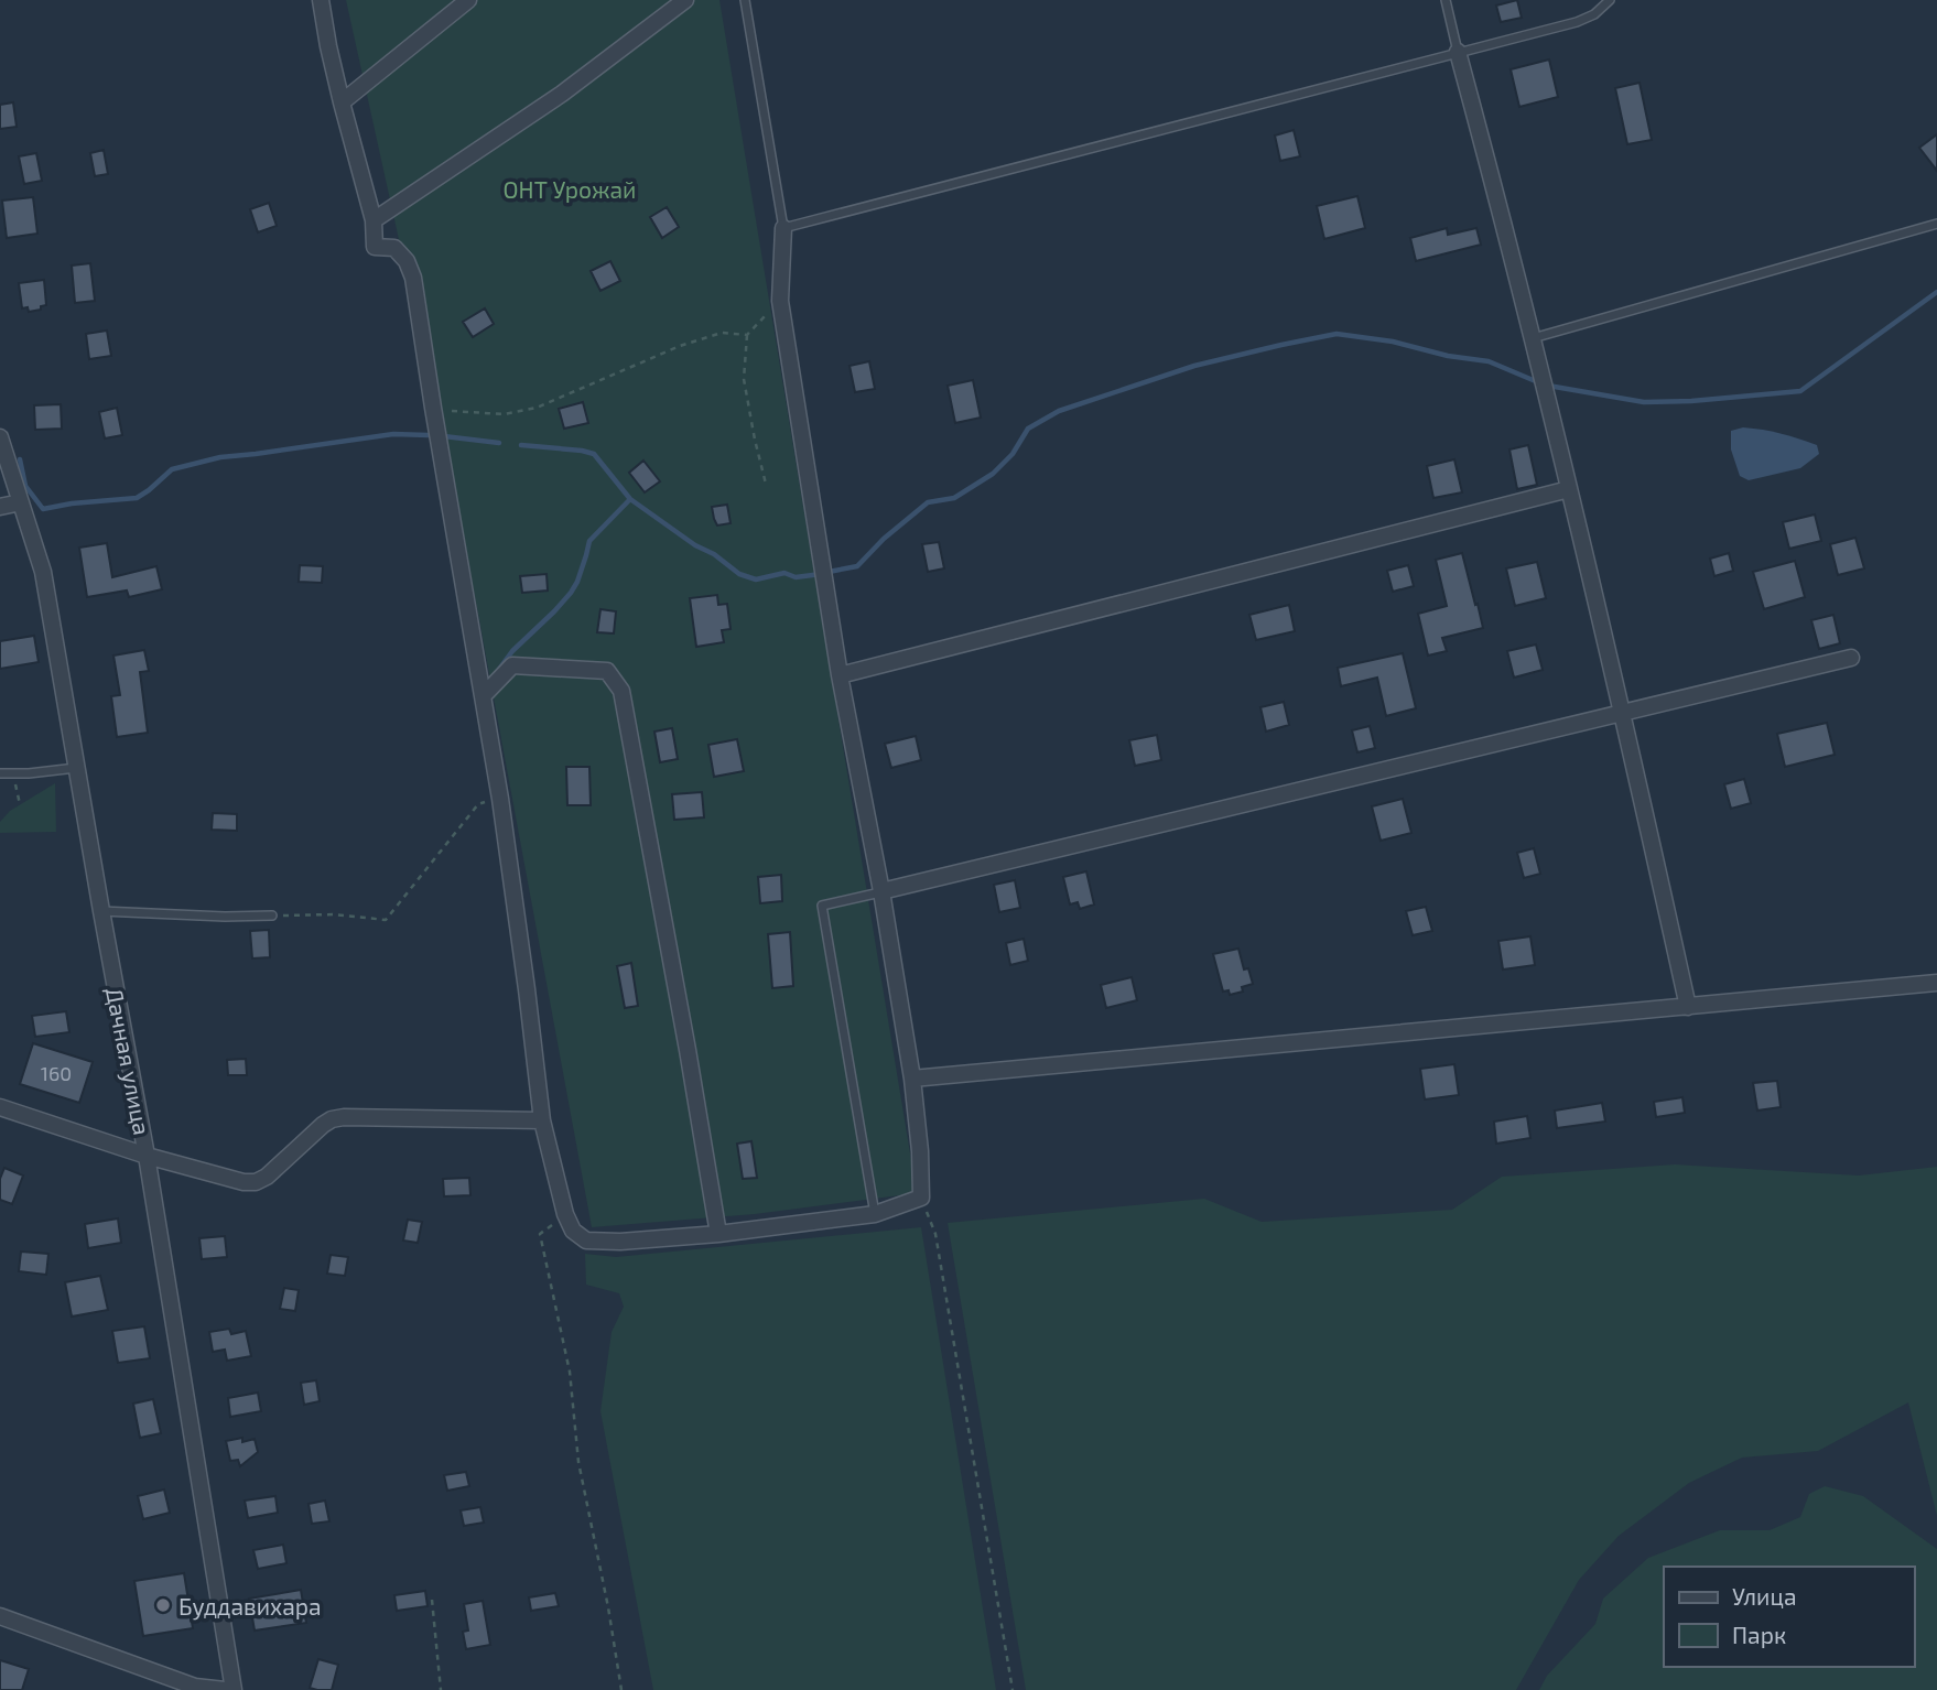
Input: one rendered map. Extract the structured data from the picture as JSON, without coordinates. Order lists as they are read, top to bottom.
{
  "streets": {
    "street": ["Дачная улица"]
  },
  "parks": ["ОНТ Урожай"],
  "places": ["Буддавихара"],
  "house_numbers": ["160"],
  "legend": ["Улица", "Парк"]
}
